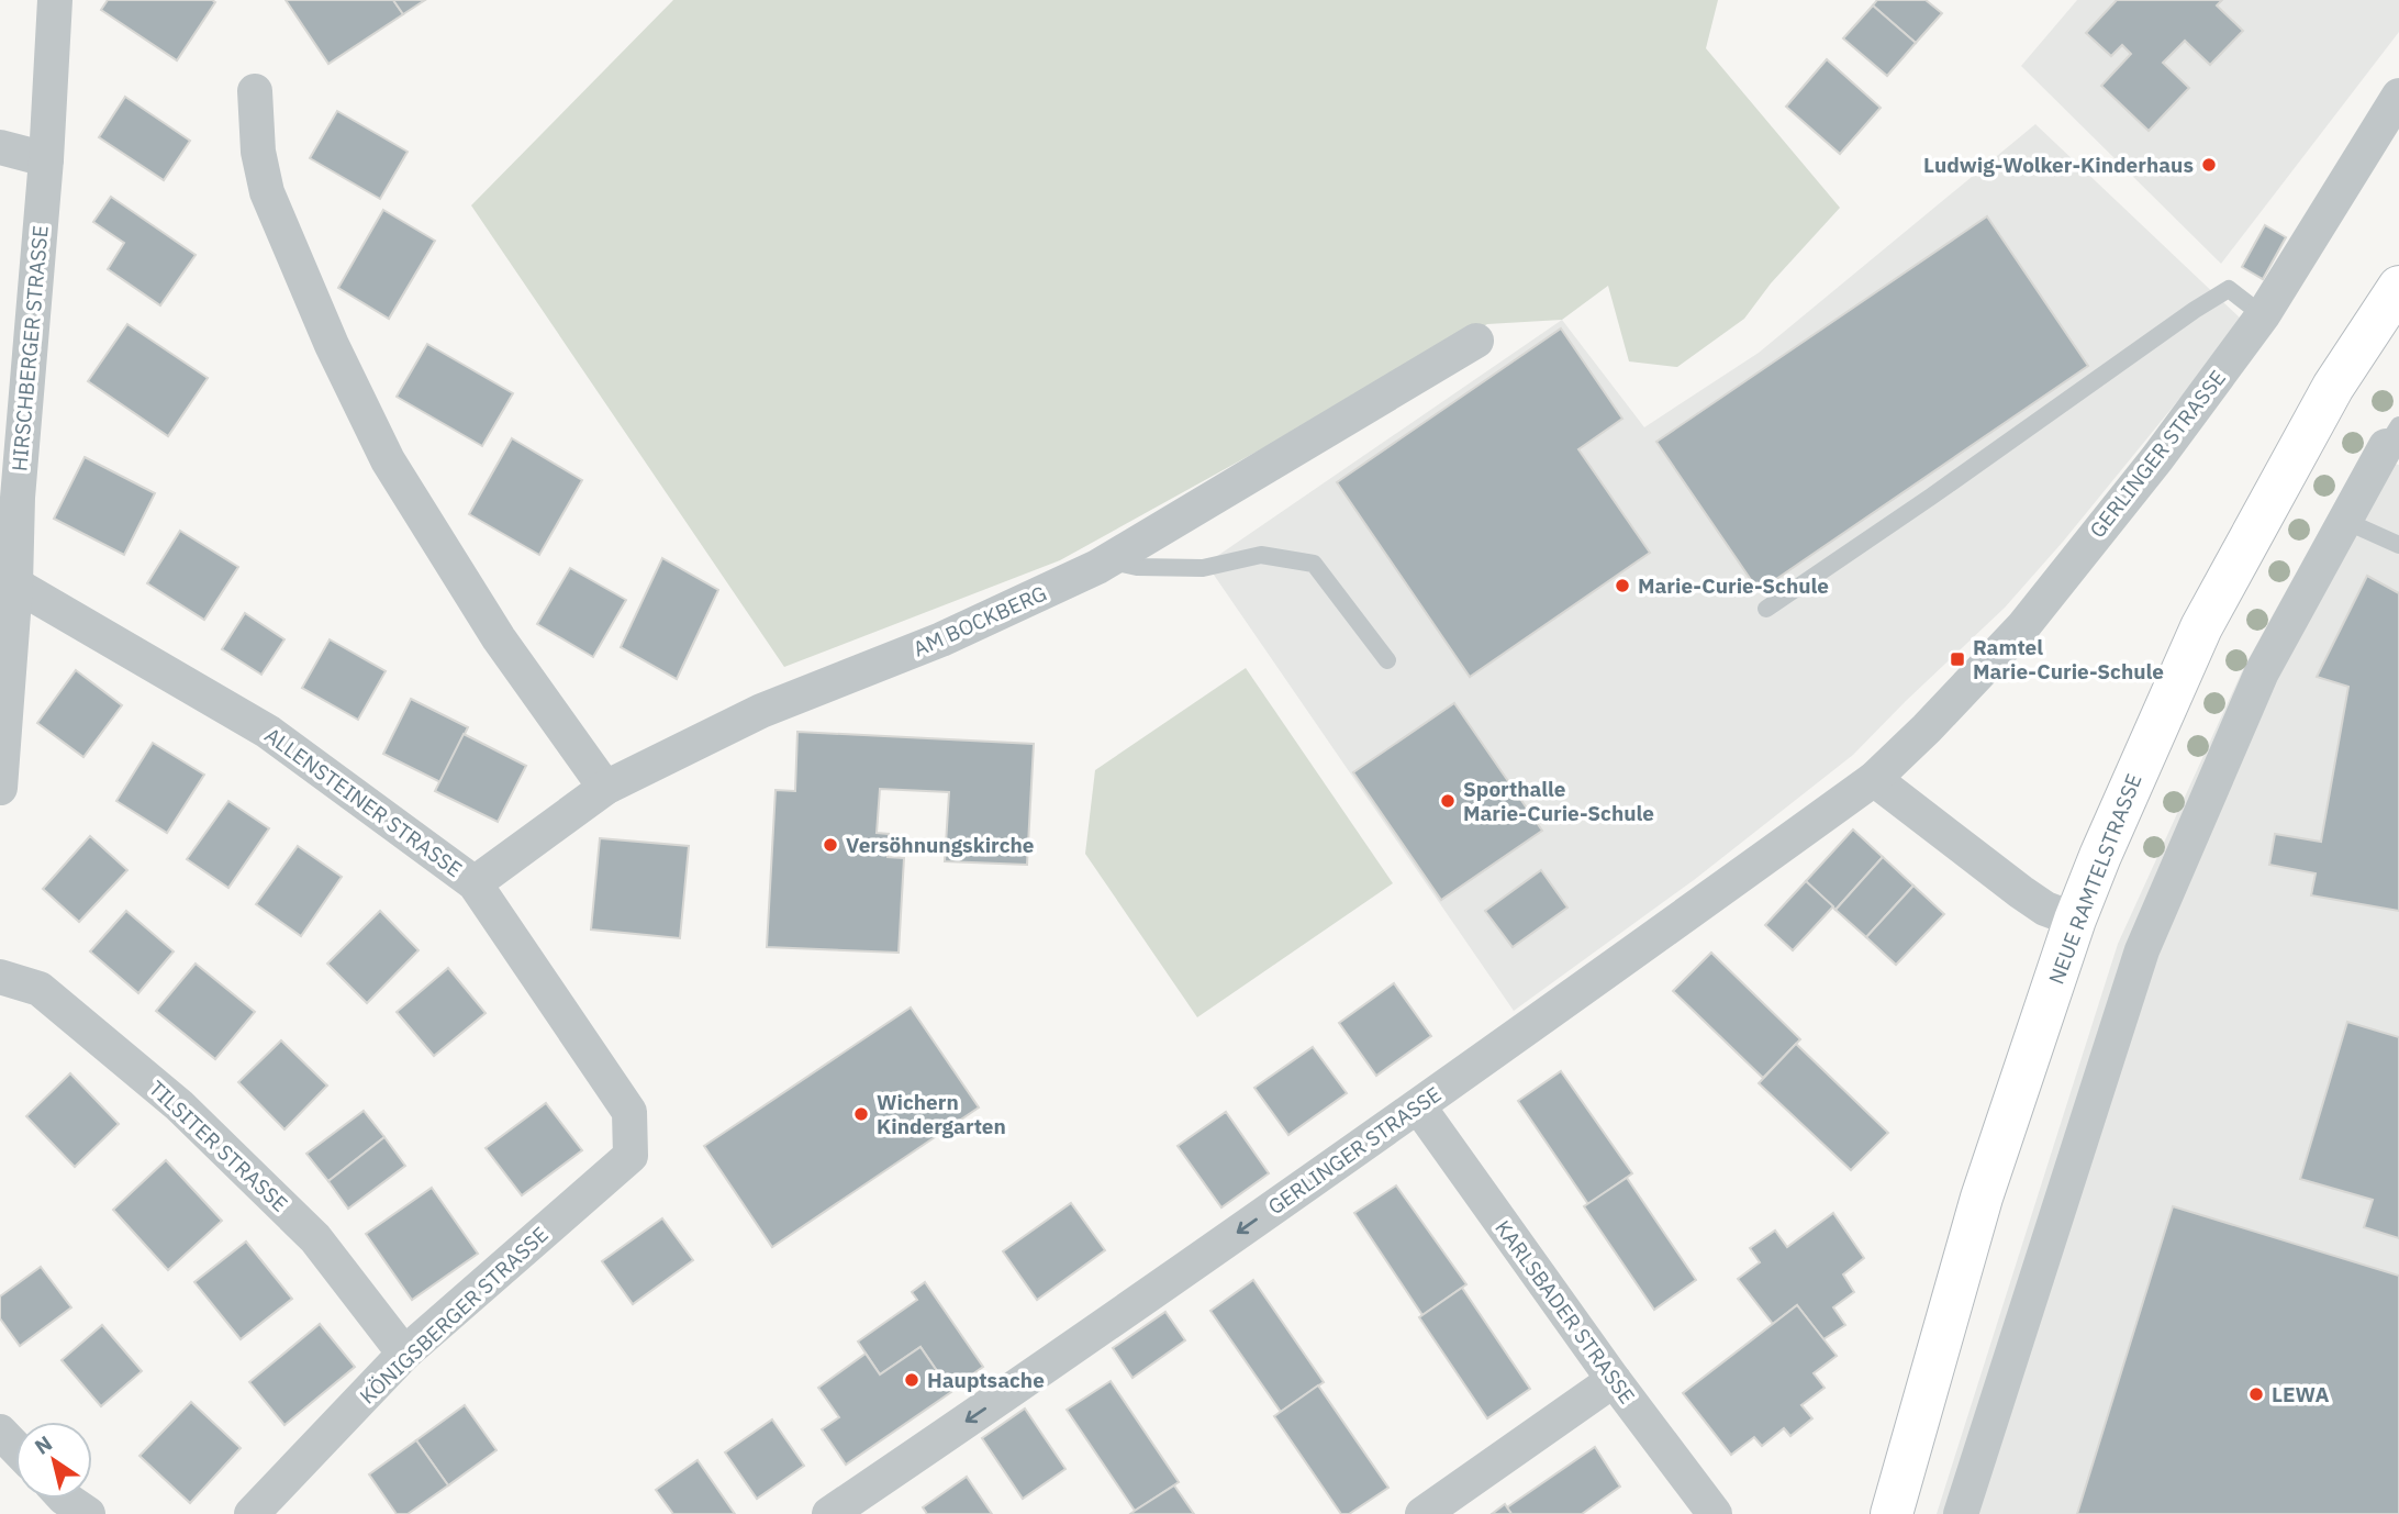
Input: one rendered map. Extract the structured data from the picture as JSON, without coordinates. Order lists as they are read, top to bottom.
{
  "streets": {
    "main road": ["NEUE RAMTELSTRASSE"],
    "street": [
      "HIRSCHBERGER STRASSE",
      "GERLINGER STRASSE",
      "AM BOCKBERG",
      "ALLENSTEINER STRASSE",
      "TILSITER STRASSE",
      "KARLSBADER STRASSE",
      "KÖNIGSBERGER STRASSE"
    ]
  },
  "crossings": [
    ["HIRSCHBERGER STRASSE", "ALLENSTEINER STRASSE"],
    ["GERLINGER STRASSE", "KARLSBADER STRASSE"],
    ["AM BOCKBERG", "ALLENSTEINER STRASSE"],
    ["ALLENSTEINER STRASSE", "KÖNIGSBERGER STRASSE"],
    ["TILSITER STRASSE", "KÖNIGSBERGER STRASSE"]
  ],
  "places": {
    "other": [
      "Ludwig-Wolker-Kinderhaus",
      "Marie-Curie-Schule",
      "Sporthalle Marie-Curie-Schule",
      "Versöhnungskirche",
      "Wichern Kindergarten",
      "Hauptsache",
      "LEWA"
    ],
    "transit": ["Ramtel Marie-Curie-Schule"]
  },
  "north": "top left"
}
